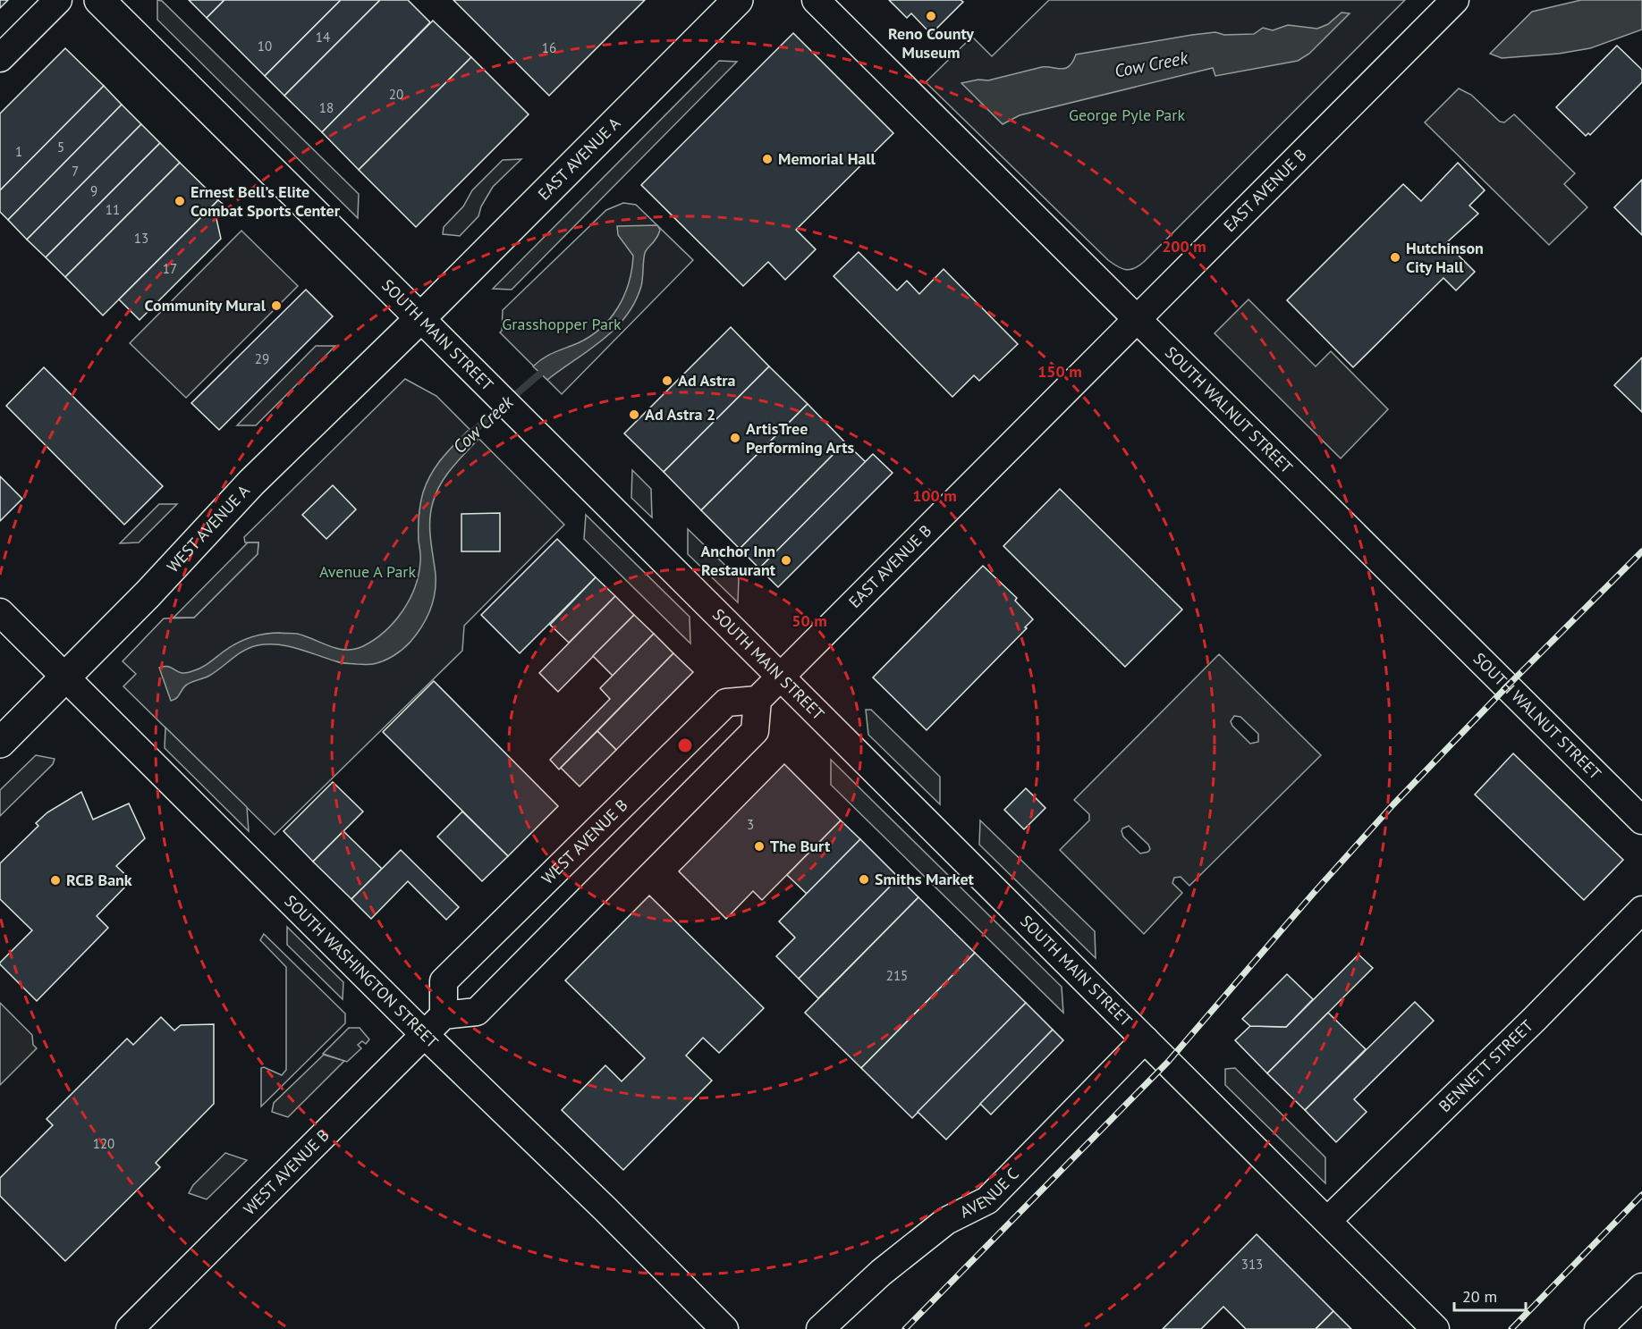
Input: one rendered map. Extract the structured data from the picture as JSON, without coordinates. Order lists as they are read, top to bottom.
{
  "streets": {
    "main road": ["EAST AVENUE A", "SOUTH MAIN STREET", "WEST AVENUE A"],
    "street": [
      "EAST AVENUE B",
      "SOUTH WALNUT STREET",
      "WEST AVENUE B",
      "SOUTH WASHINGTON STREET",
      "BENNETT STREET",
      "AVENUE C"
    ]
  },
  "crossings": [
    ["EAST AVENUE A", "SOUTH MAIN STREET"],
    ["EAST AVENUE A", "WEST AVENUE A"],
    ["EAST AVENUE B", "SOUTH MAIN STREET"],
    ["EAST AVENUE B", "SOUTH WALNUT STREET"],
    ["SOUTH MAIN STREET", "WEST AVENUE A"],
    ["SOUTH MAIN STREET", "BENNETT STREET"],
    ["SOUTH MAIN STREET", "AVENUE C"],
    ["WEST AVENUE A", "SOUTH WASHINGTON STREET"],
    ["WEST AVENUE B", "SOUTH WASHINGTON STREET"]
  ],
  "water": ["Cow Creek"],
  "parks": ["George Pyle Park", "Grasshopper Park", "Avenue A Park"],
  "places": [
    "Reno County Museum",
    "Memorial Hall",
    "Ernest Bell’s Elite Combat Sports Center",
    "Hutchinson City Hall",
    "Community Mural",
    "Ad Astra",
    "Ad Astra 2",
    "ArtisTree Performing Arts",
    "Anchor Inn Restaurant",
    "The Burt",
    "Smiths Market",
    "RCB Bank"
  ],
  "house_numbers": [
    "14",
    "10",
    "16",
    "20",
    "18",
    "5",
    "1",
    "7",
    "9",
    "11",
    "13",
    "17",
    "29",
    "3",
    "215",
    "120",
    "313"
  ],
  "scale_bar": "20 m",
  "rings": [
    "200 m",
    "150 m",
    "100 m",
    "50 m"
  ]
}
